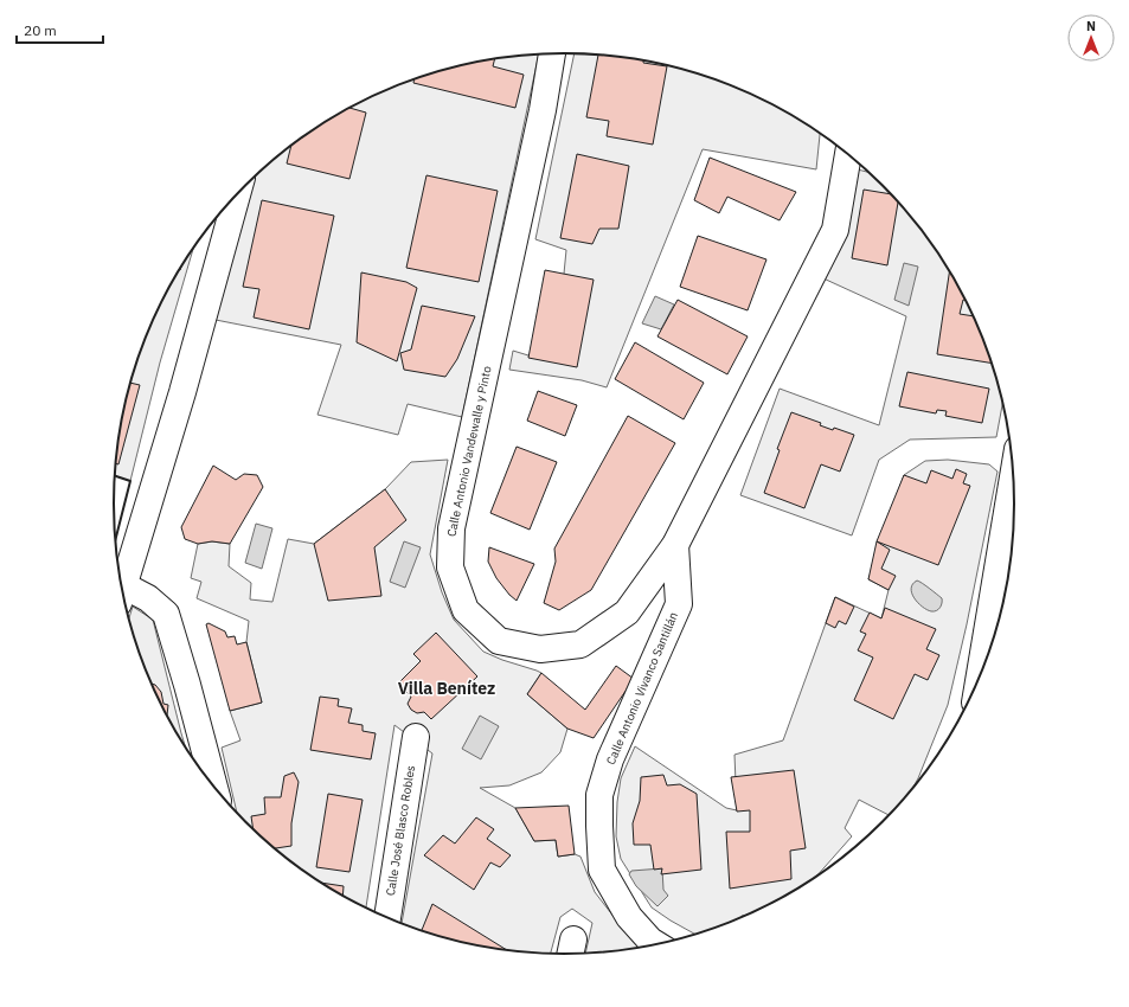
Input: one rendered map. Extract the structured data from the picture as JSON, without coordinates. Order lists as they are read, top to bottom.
{
  "streets": {
    "street": ["Calle Antonio Vandewalle y Pinto", "Calle Antonio Vivanco Santillán", "Calle José Blasco Robles"]
  },
  "crossings": [
    ["Calle Antonio Vandewalle y Pinto", "Calle Antonio Vivanco Santillán"]
  ],
  "districts": ["Villa Benítez"],
  "scale_bar": "20 m",
  "north": "top"
}
